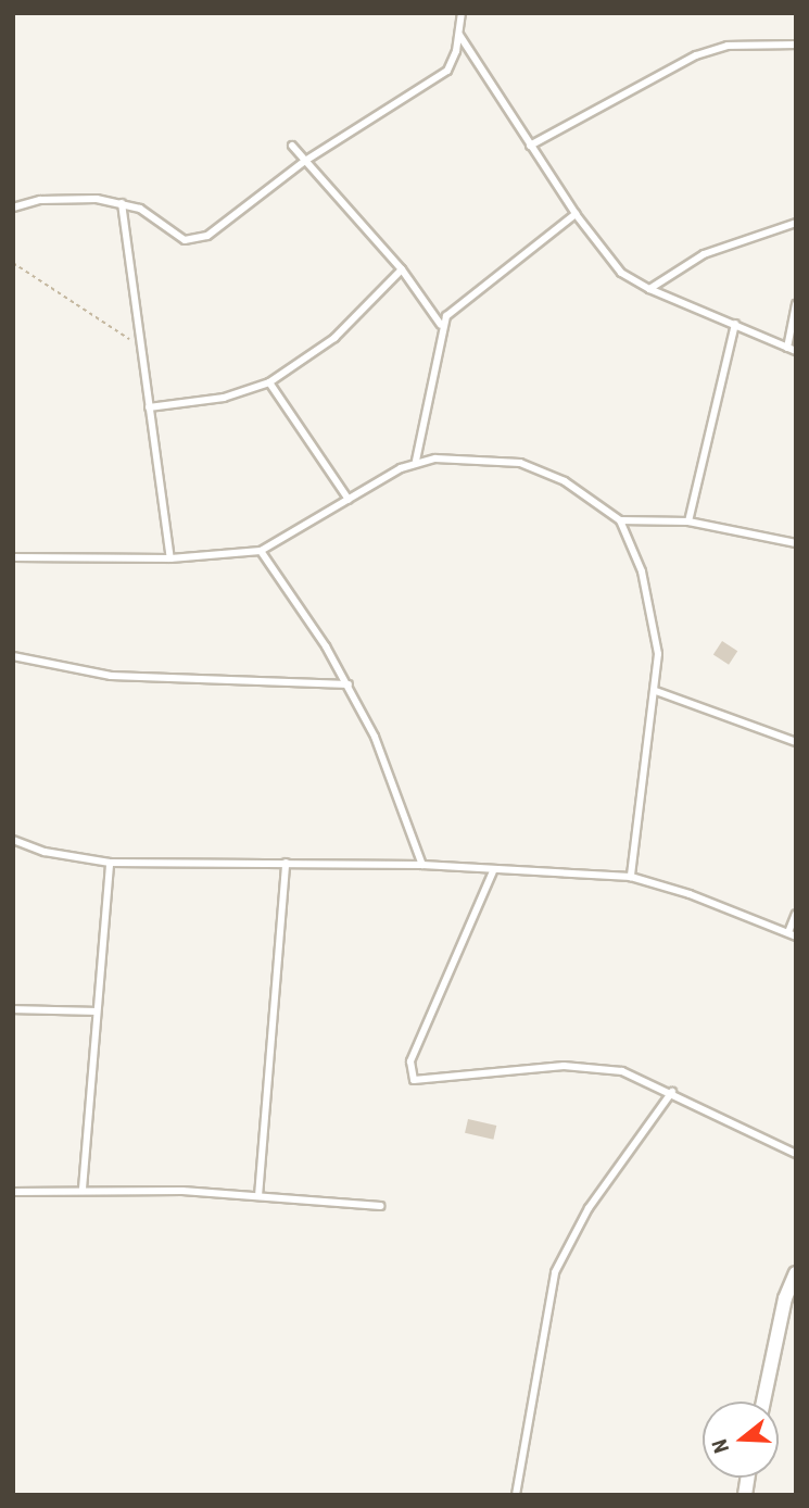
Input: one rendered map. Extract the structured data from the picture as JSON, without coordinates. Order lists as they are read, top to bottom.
{
  "north": "left"
}
